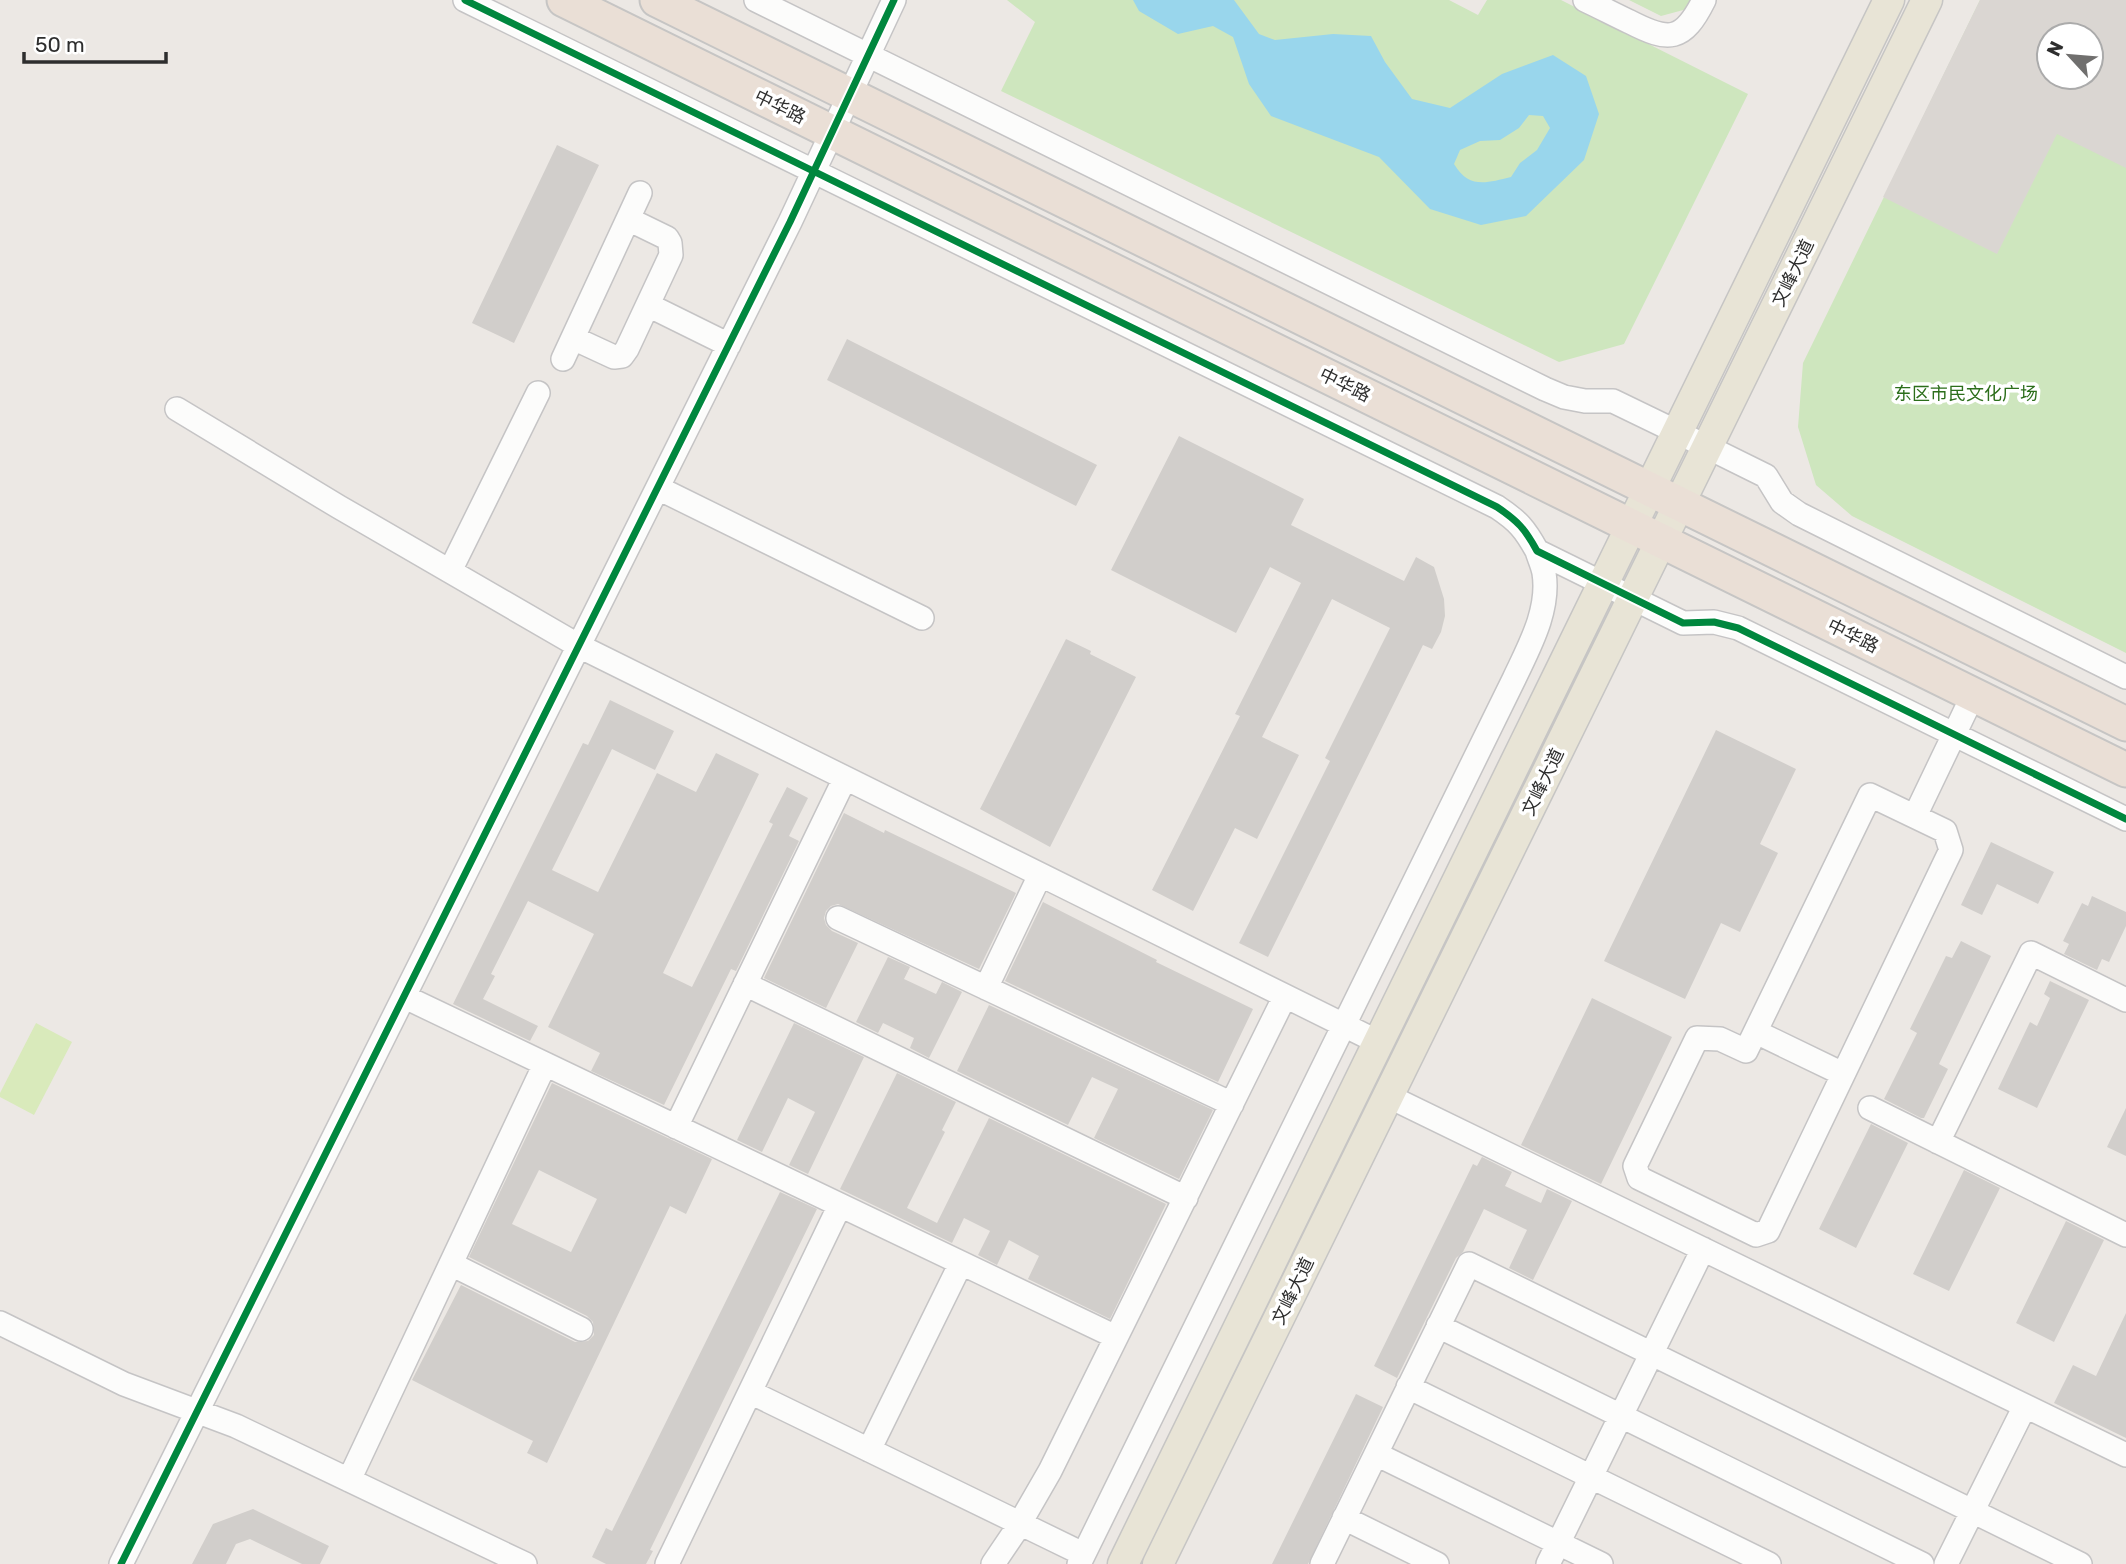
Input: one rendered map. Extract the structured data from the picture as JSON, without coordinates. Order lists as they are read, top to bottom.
{
  "streets": {
    "highway": ["中华路"],
    "main road": ["文峰大道"]
  },
  "crossings": [
    ["中华路", "文峰大道"]
  ],
  "parks": ["东区市民文化广场"],
  "scale_bar": "50 m",
  "north": "top left"
}
